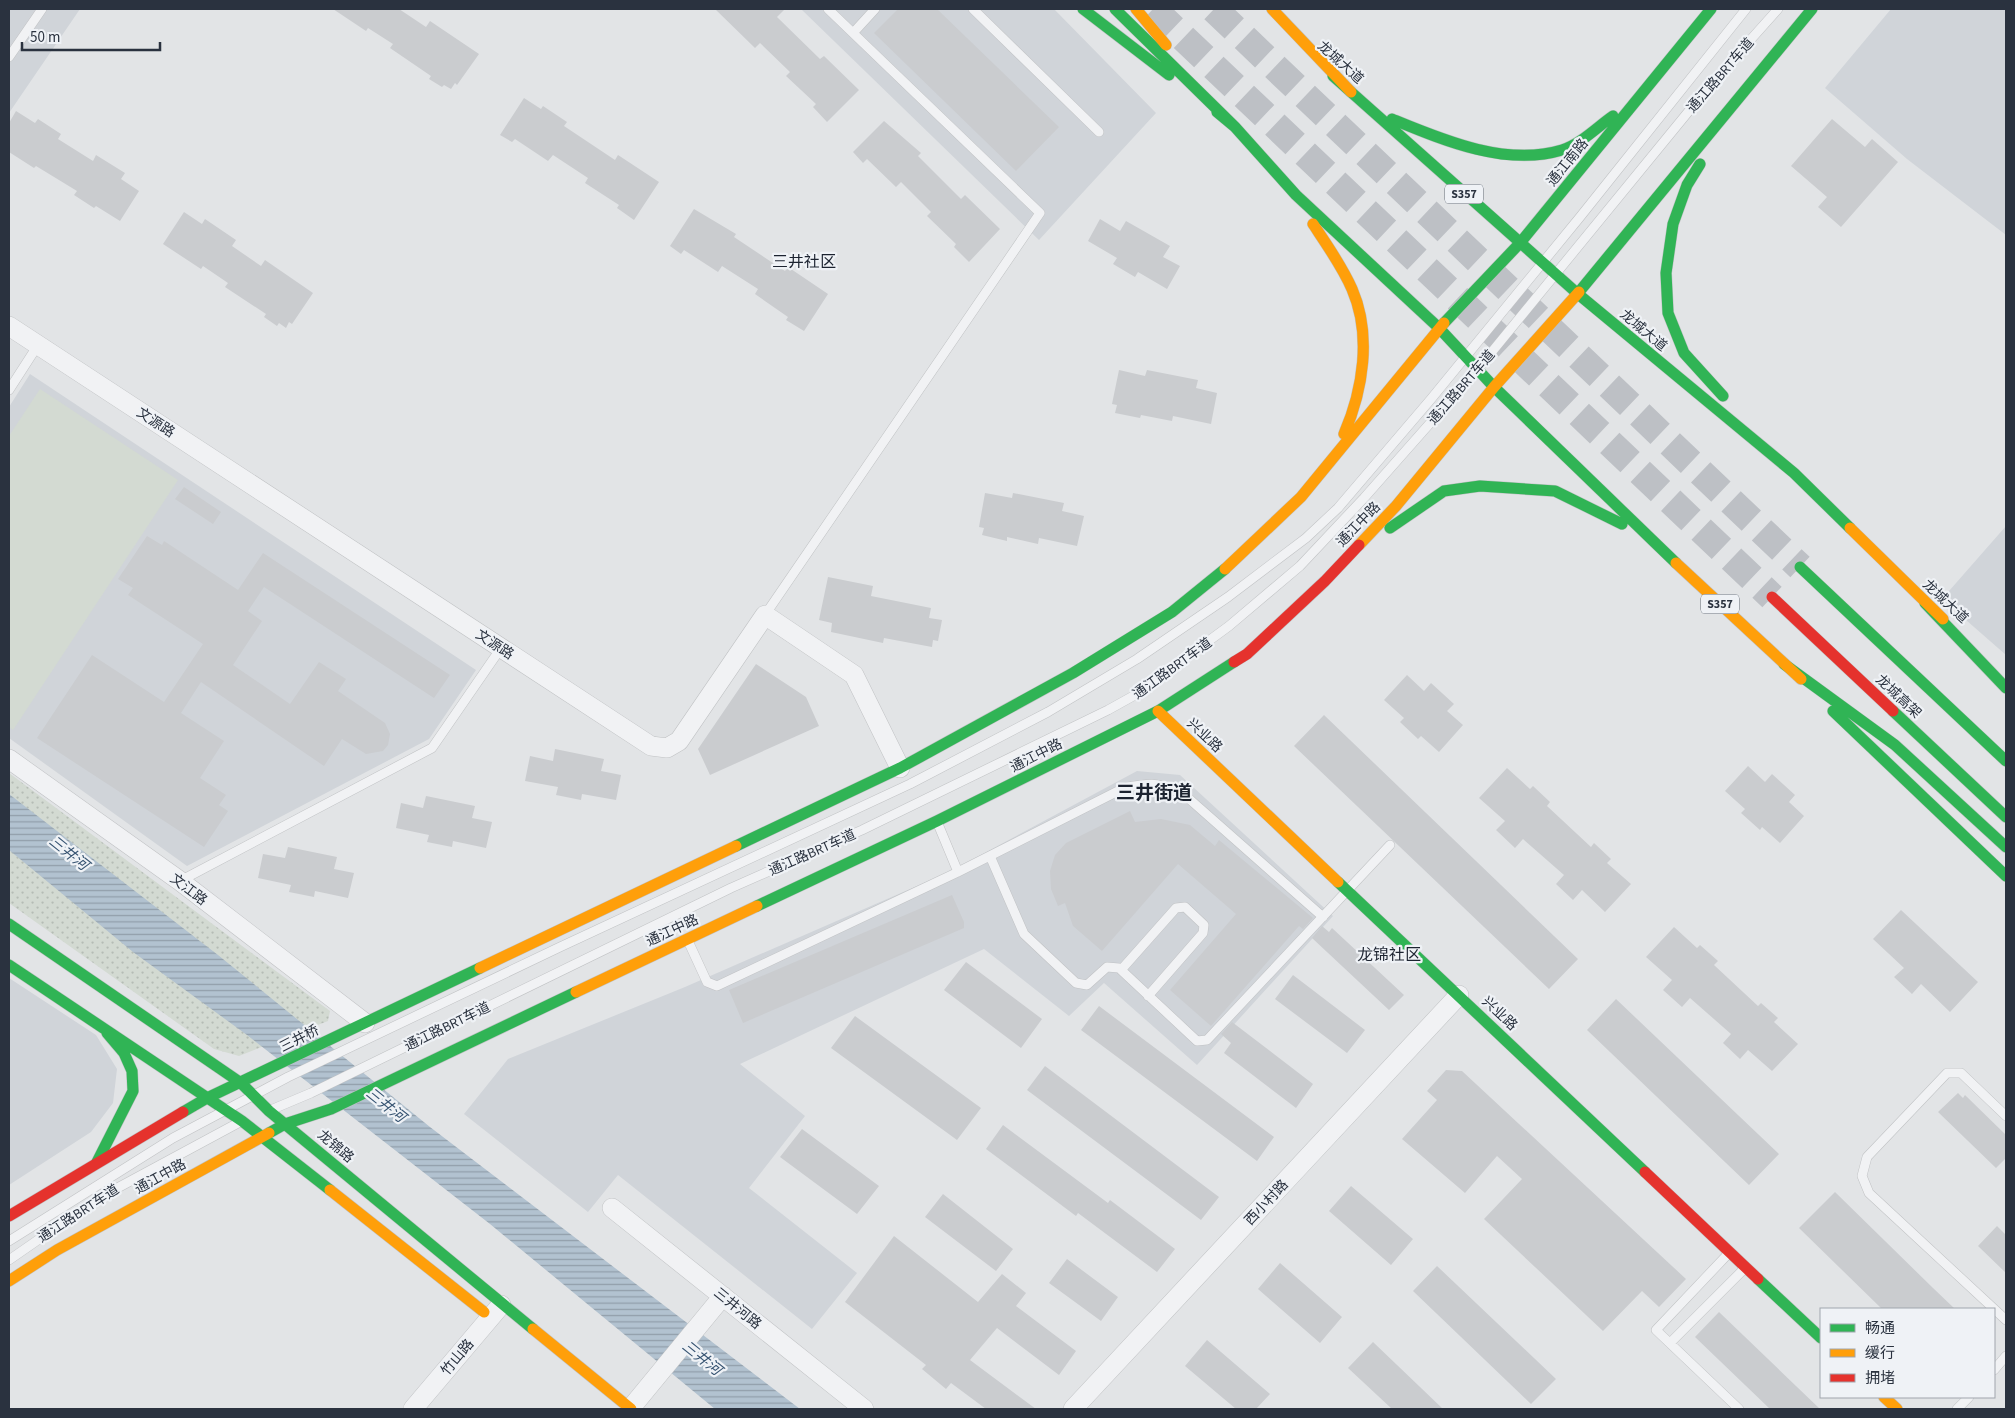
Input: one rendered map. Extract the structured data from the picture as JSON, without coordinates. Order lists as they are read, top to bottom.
{
  "streets": {
    "main road": [
      "龙城大道",
      "通江南路",
      "S357",
      "通江中路",
      "龙城高架",
      "兴业路",
      "三井桥",
      "龙锦路"
    ],
    "street": [
      "文源路",
      "文江路",
      "西小村路",
      "三井河路",
      "竹山路"
    ],
    "lane": ["通江路BRT车道"]
  },
  "crossings": [
    ["龙城大道", "通江路BRT车道"],
    ["龙城大道", "通江南路"],
    ["龙城大道", "通江中路"],
    ["通江路BRT车道", "S357"],
    ["通江路BRT车道", "龙锦路"],
    ["通江南路", "S357"],
    ["S357", "通江中路"],
    ["通江中路", "兴业路"],
    ["通江中路", "龙锦路"],
    ["兴业路", "西小村路"],
    ["文江路", "三井桥"],
    ["三井桥", "龙锦路"],
    ["龙锦路", "竹山路"]
  ],
  "districts": ["三井社区", "三井街道", "龙锦社区"],
  "water": ["三井河"],
  "legend": ["畅通", "缓行", "拥堵"],
  "scale_bar": "50 m"
}
